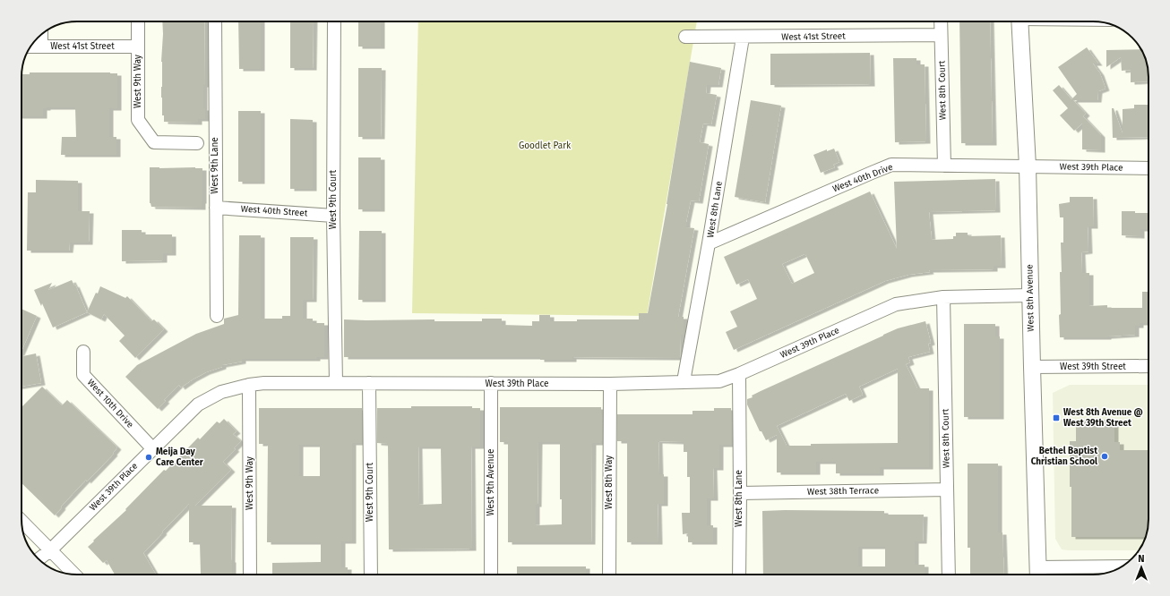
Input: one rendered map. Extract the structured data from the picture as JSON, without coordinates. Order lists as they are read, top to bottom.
{
  "streets": {
    "street": [
      "West 41st Street",
      "West 9th Way",
      "West 8th Court",
      "West 9th Lane",
      "West 39th Place",
      "West 40th Drive",
      "West 9th Court",
      "West 8th Lane",
      "West 40th Street",
      "West 8th Avenue",
      "West 39th Street",
      "West 10th Drive",
      "West 9th Avenue",
      "West 8th Way",
      "West 38th Terrace"
    ]
  },
  "crossings": [
    ["West 41st Street", "West 9th Way"],
    ["West 41st Street", "West 8th Court"],
    ["West 41st Street", "West 8th Lane"],
    ["West 9th Way", "West 39th Place"],
    ["West 8th Court", "West 39th Place"],
    ["West 8th Court", "West 40th Drive"],
    ["West 8th Court", "West 38th Terrace"],
    ["West 9th Lane", "West 40th Street"],
    ["West 39th Place", "West 40th Drive"],
    ["West 39th Place", "West 9th Court"],
    ["West 39th Place", "West 8th Lane"],
    ["West 39th Place", "West 8th Avenue"],
    ["West 39th Place", "West 10th Drive"],
    ["West 39th Place", "West 9th Avenue"],
    ["West 39th Place", "West 8th Way"],
    ["West 40th Drive", "West 8th Lane"],
    ["West 40th Drive", "West 8th Avenue"],
    ["West 9th Court", "West 40th Street"],
    ["West 8th Lane", "West 38th Terrace"],
    ["West 8th Avenue", "West 39th Street"]
  ],
  "parks": ["Goodlet Park"],
  "places": {
    "transit": ["West 8th Avenue @ West 39th Street"],
    "other": ["Bethel Baptist Christian School", "Meija Day Care Center"]
  },
  "north": "top"
}
